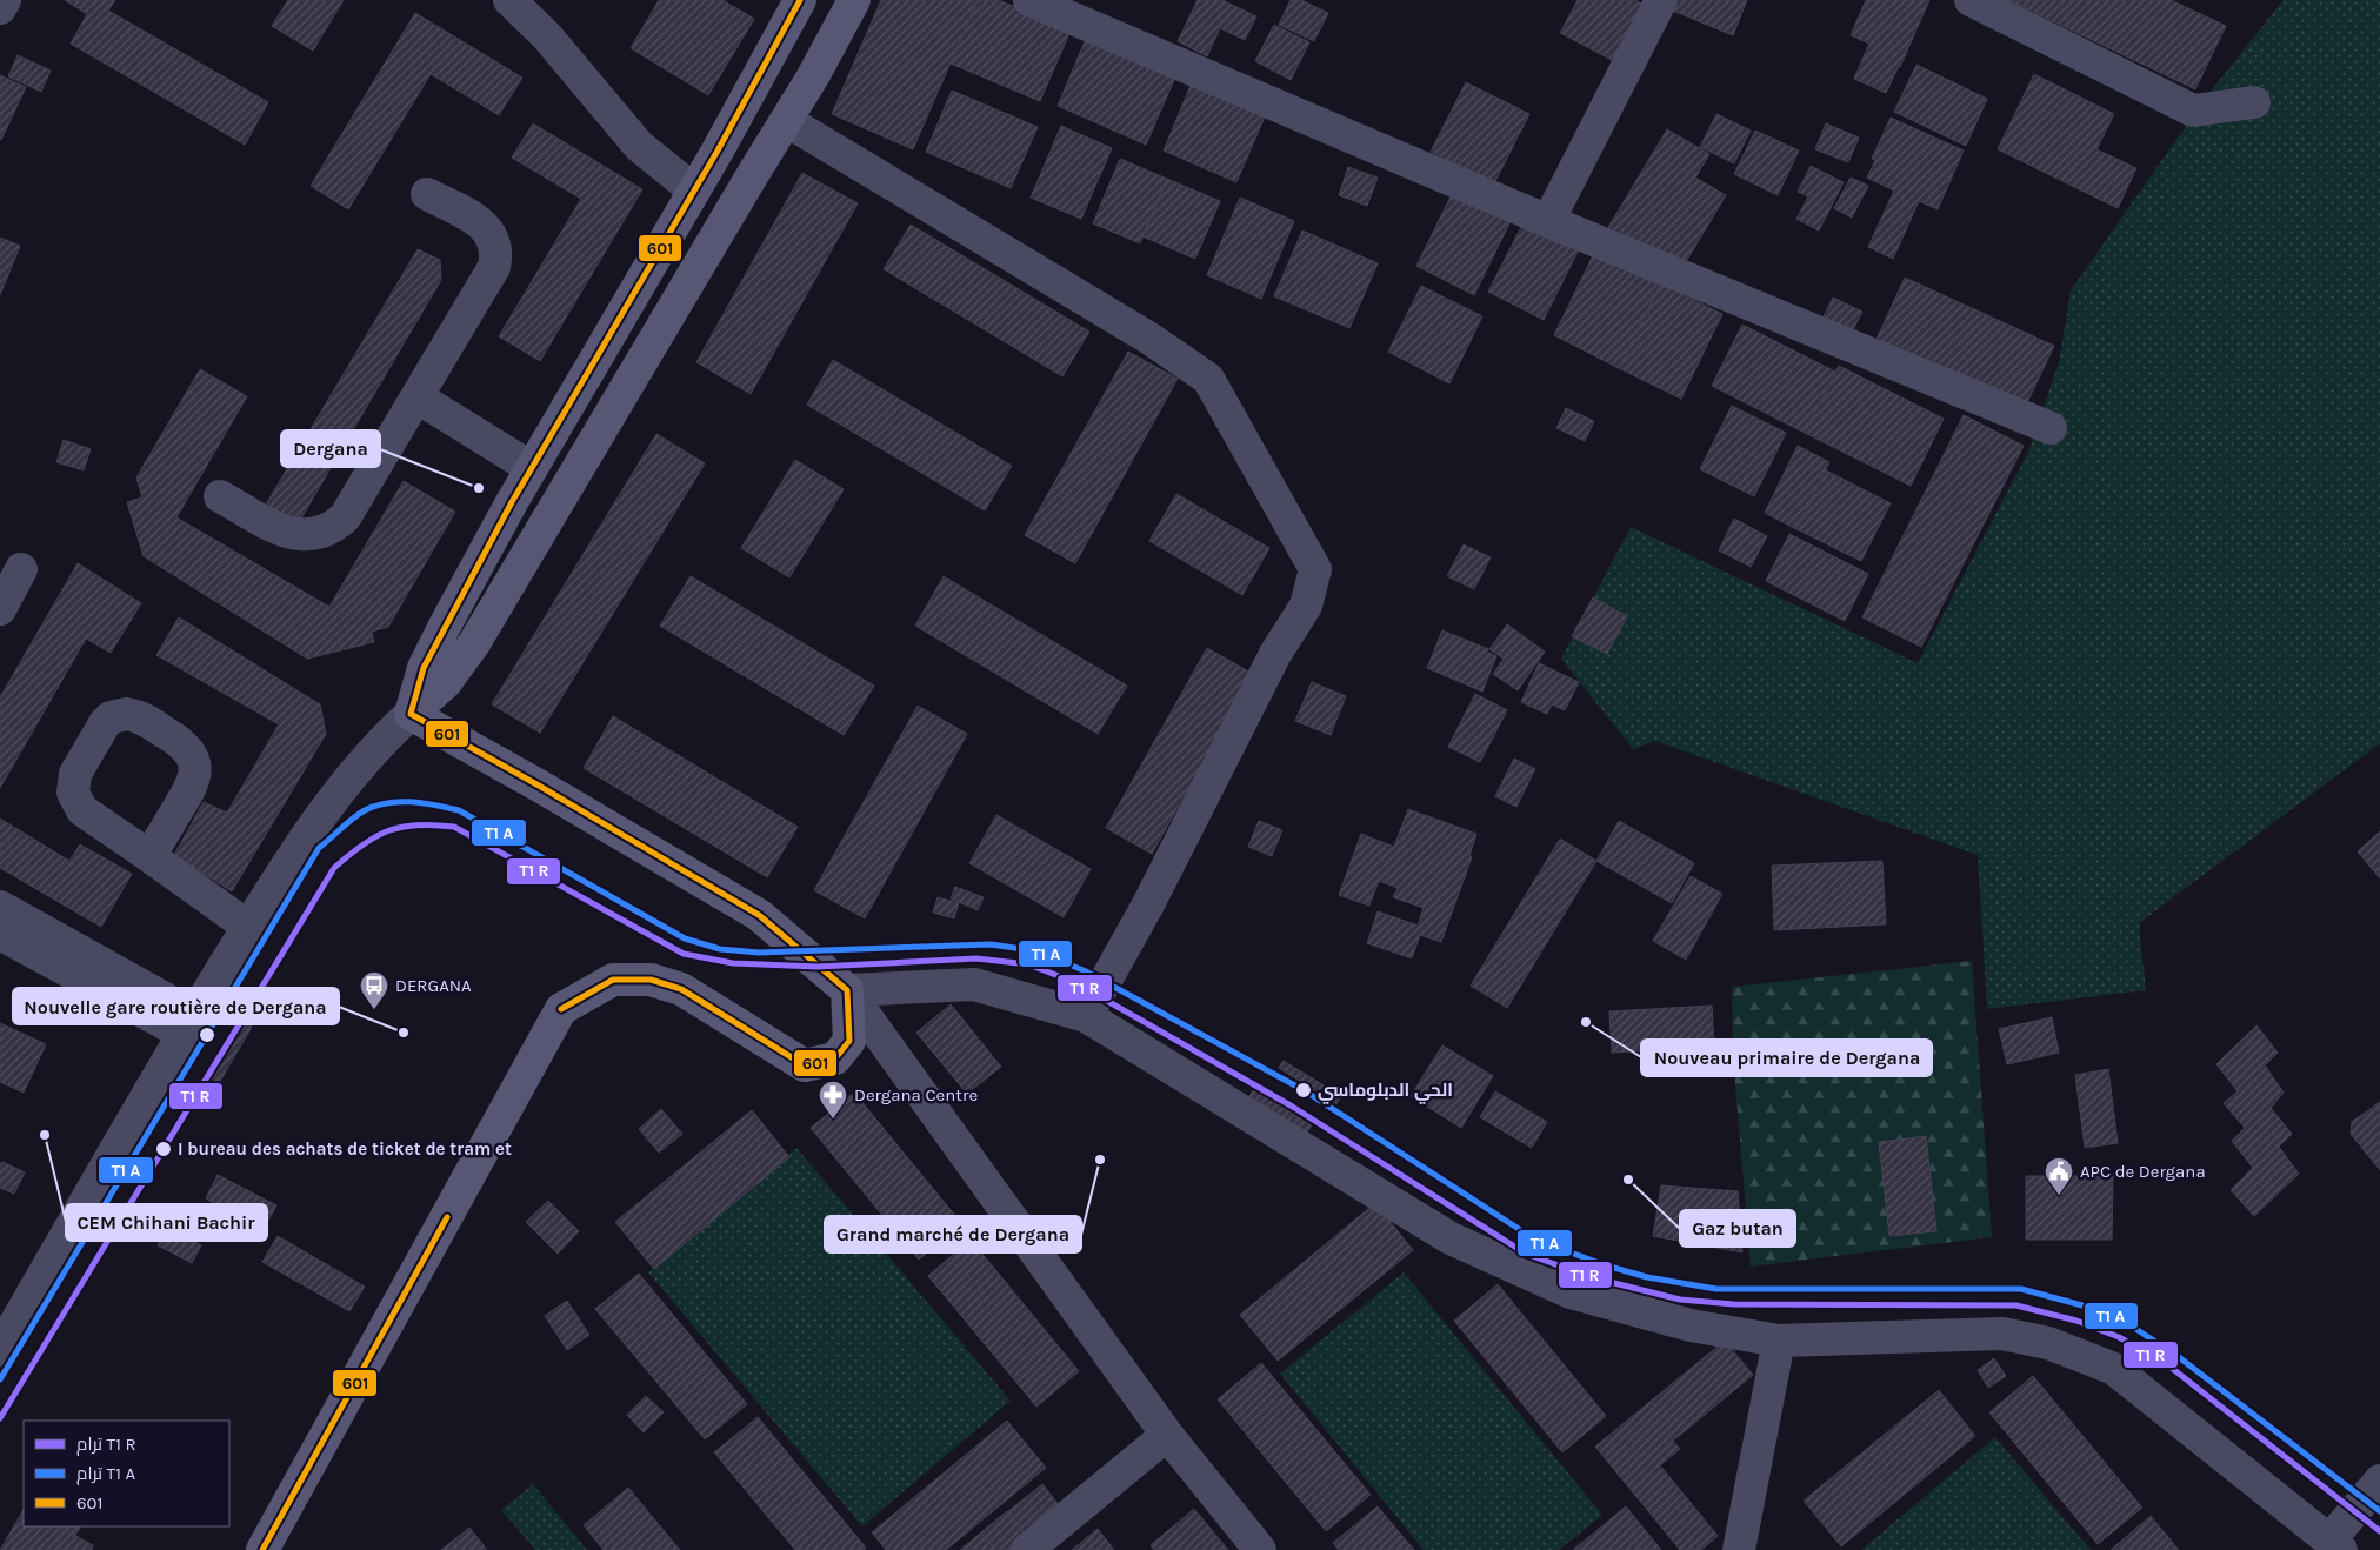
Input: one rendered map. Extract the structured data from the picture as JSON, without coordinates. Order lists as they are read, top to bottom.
{
  "places": {
    "other": [
      "Dergana",
      "Nouveau primaire de Dergana",
      "Nouvelle gare routière de Dergana",
      "الحي الدبلوماسي",
      "CEM Chihani Bachir",
      "I bureau des achats de ticket de tram et",
      "Grand marché de Dergana",
      "Gaz butan"
    ],
    "bus stop": ["DERGANA"],
    "pharmacy": ["Dergana Centre"],
    "public building": ["APC de Dergana"]
  },
  "lines": ["transit line 601"],
  "legend": ["ترام T1 R", "ترام T1 A", "601"]
}
